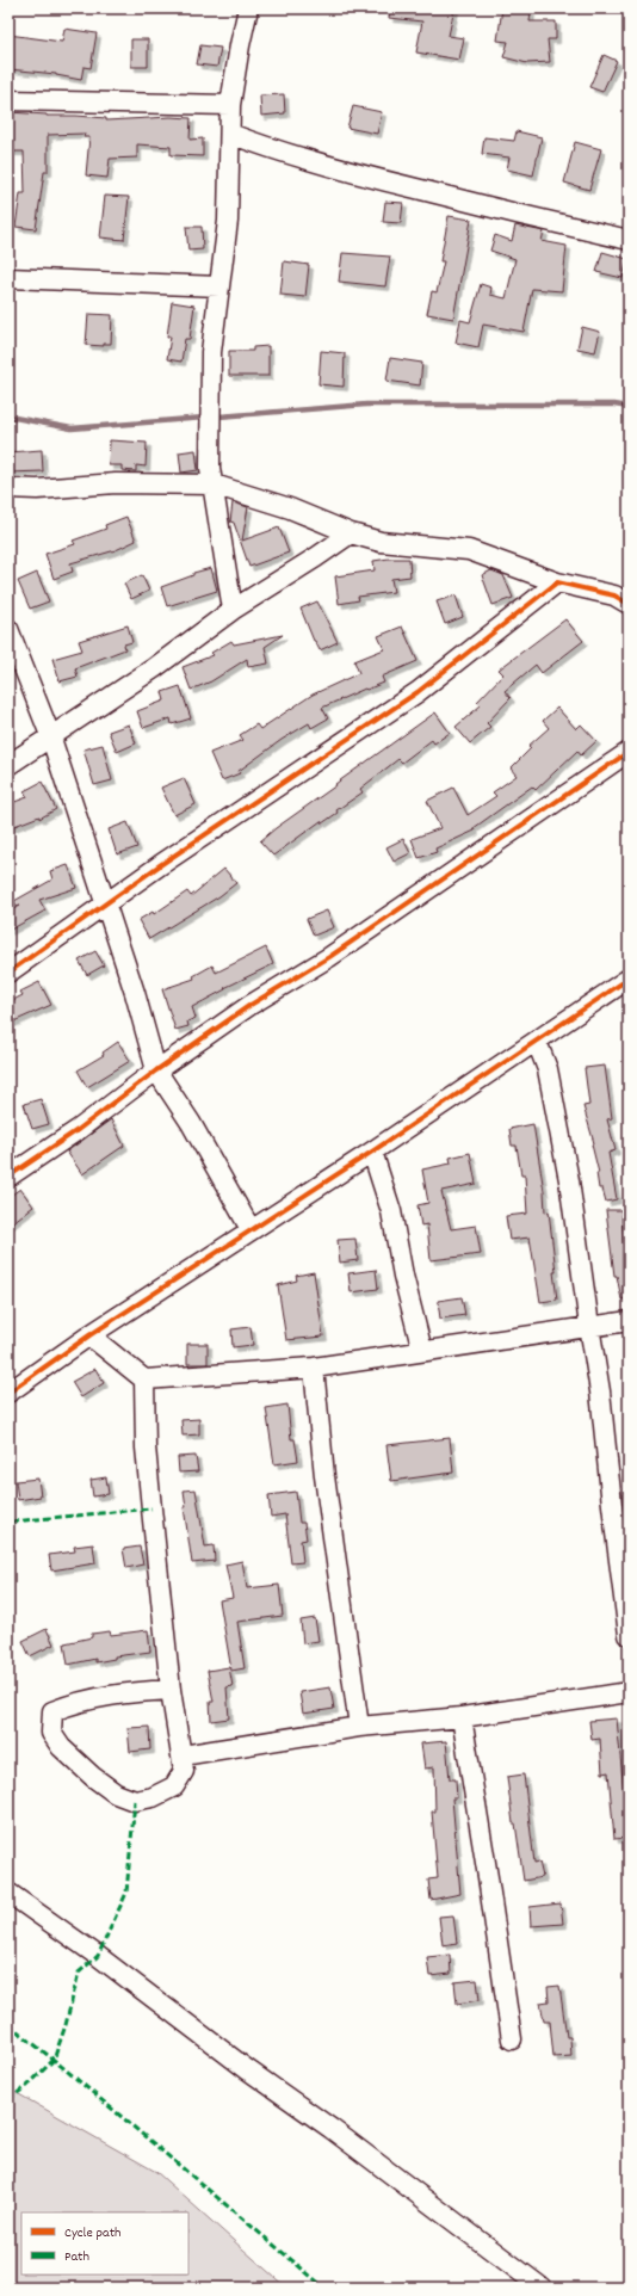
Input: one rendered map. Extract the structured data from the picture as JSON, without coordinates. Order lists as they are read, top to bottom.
{
  "legend": ["Cycle path", "Path"]
}
